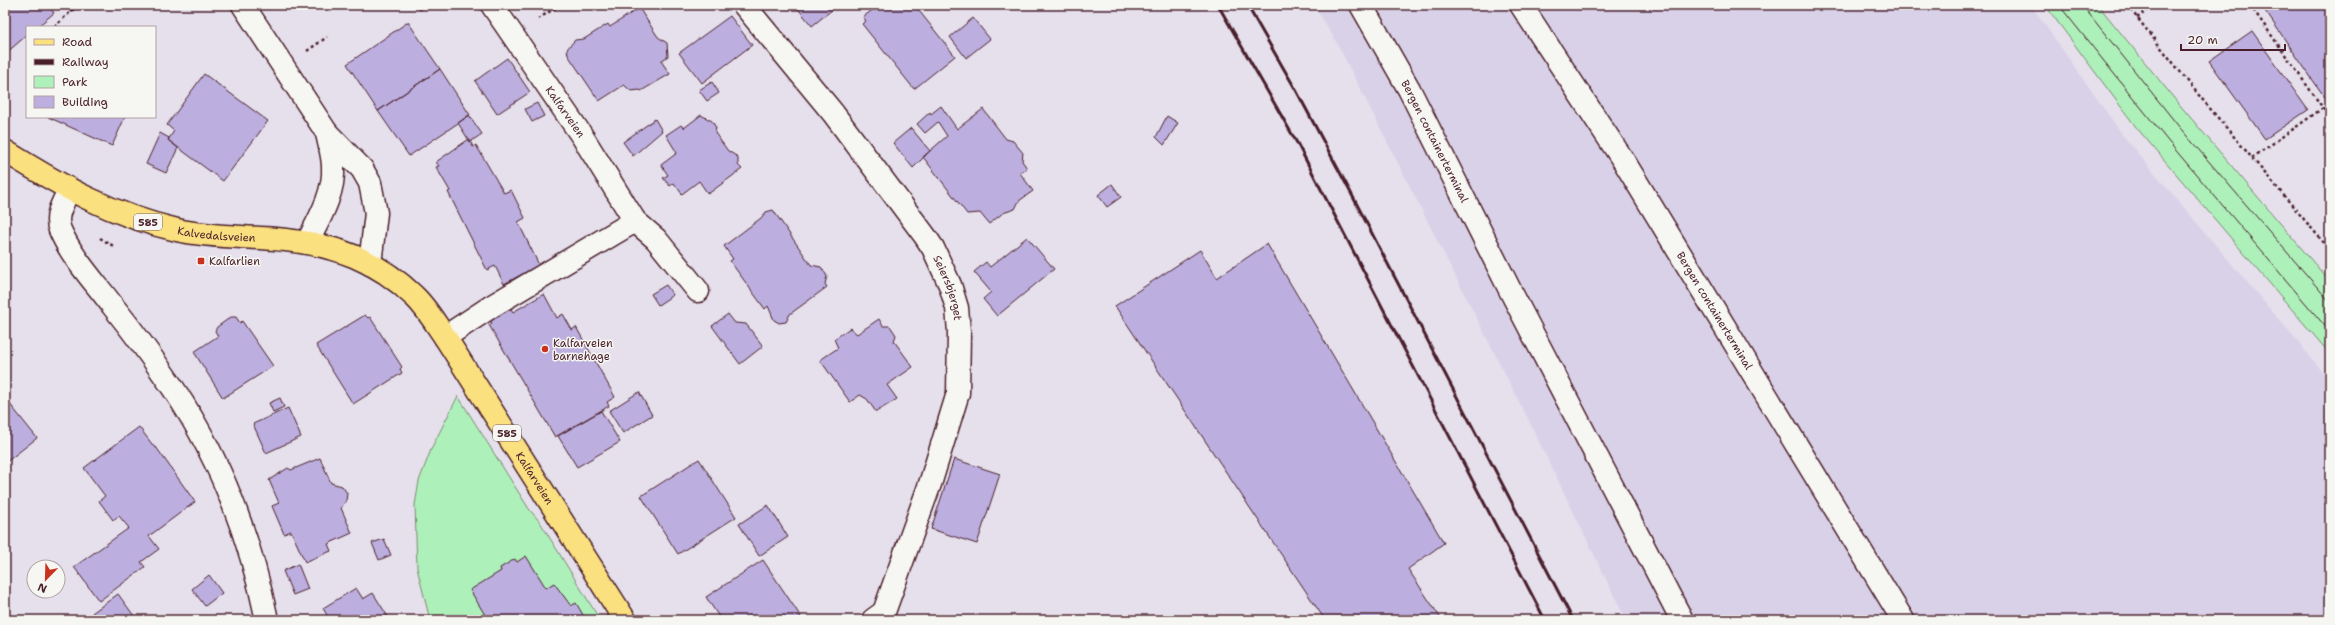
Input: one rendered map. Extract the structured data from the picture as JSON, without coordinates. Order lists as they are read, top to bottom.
{
  "streets": {
    "main road": ["Kalfarveien", "585", "Kalvedalsveien"],
    "street": ["Bergen containerterminal", "Seiersbjerget"]
  },
  "crossings": [
    ["Kalfarveien", "Kalvedalsveien"]
  ],
  "places": {
    "transit": ["Kalfarlien"],
    "other": ["Kalfarveien barnehage"]
  },
  "legend": [
    "Road",
    "Railway",
    "Park",
    "Building"
  ],
  "scale_bar": "20 m",
  "north": "bottom left"
}
